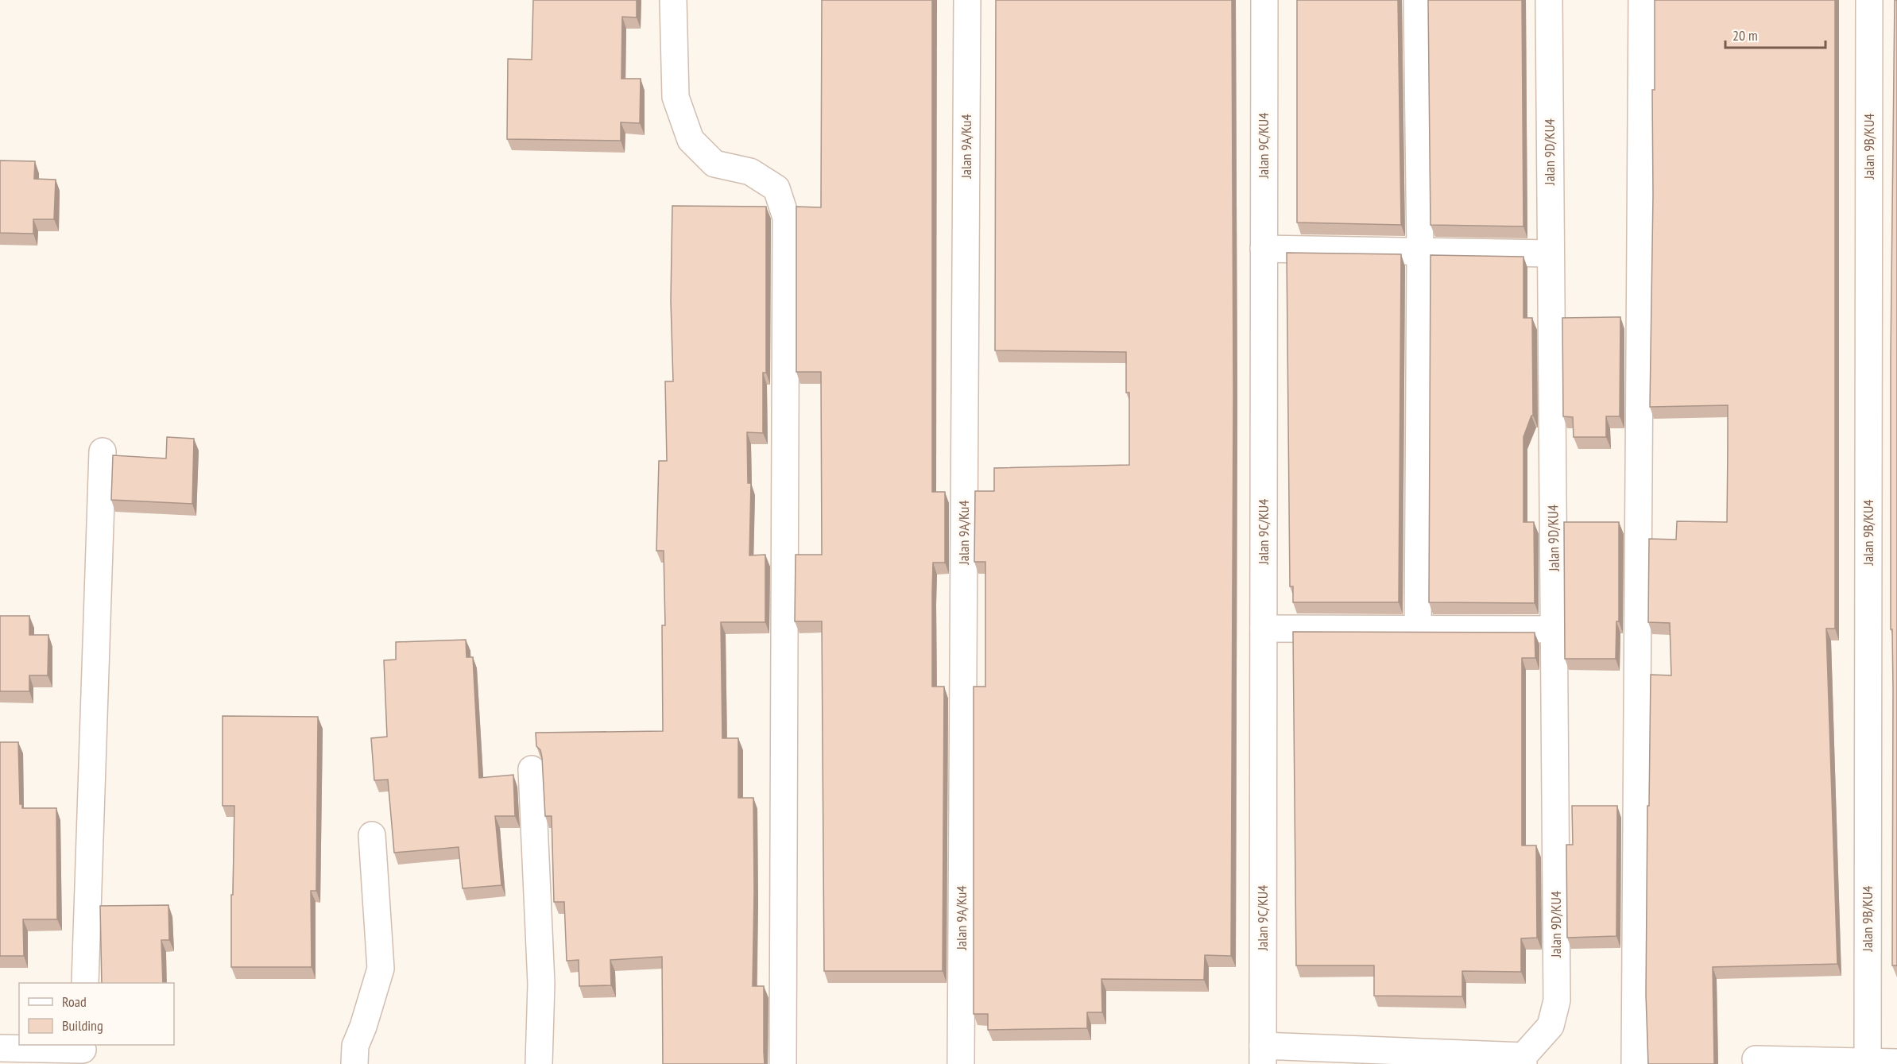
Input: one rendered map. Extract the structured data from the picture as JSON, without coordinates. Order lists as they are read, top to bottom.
{
  "streets": {
    "street": [
      "Jalan 9C/KU4",
      "Jalan 9A/Ku4",
      "Jalan 9B/KU4",
      "Jalan 9D/KU4"
    ]
  },
  "legend": ["Road", "Building"],
  "scale_bar": "20 m"
}
